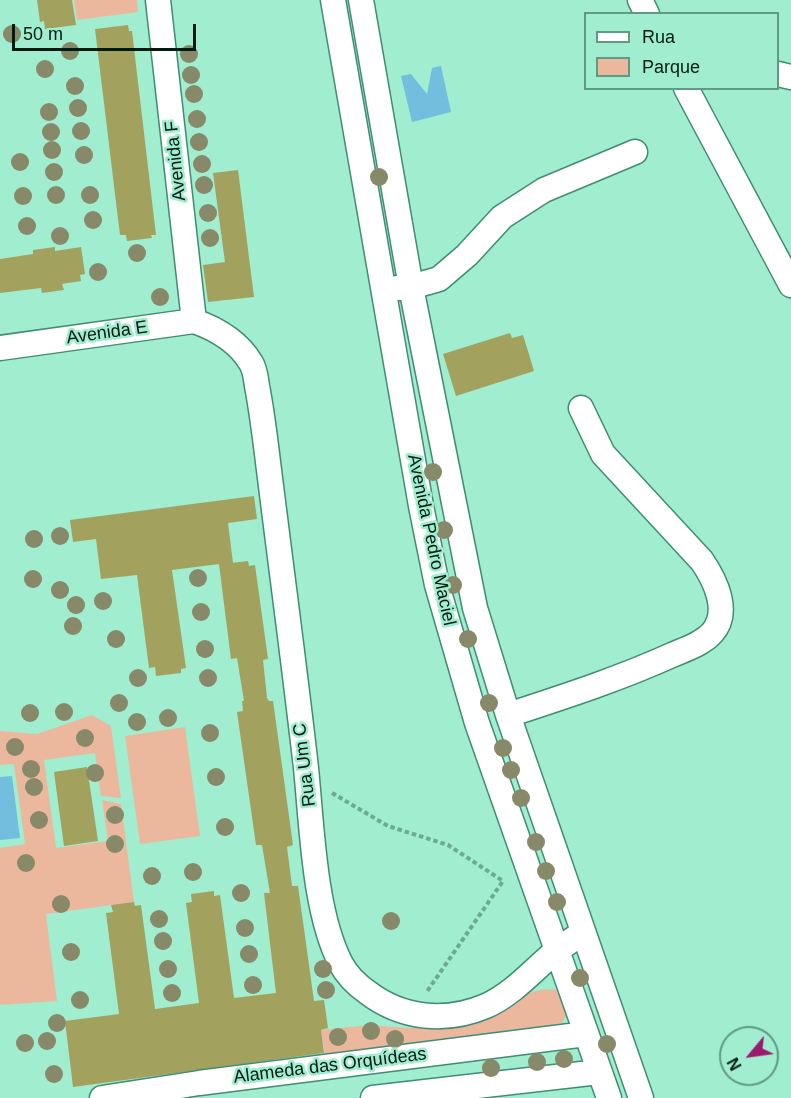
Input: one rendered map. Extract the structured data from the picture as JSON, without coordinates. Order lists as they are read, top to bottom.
{
  "streets": {
    "street": [
      "Avenida F",
      "Avenida E",
      "Avenida Pedro Maciel",
      "Rua Um C",
      "Alameda das Orquídeas"
    ]
  },
  "crossings": [
    ["Avenida F", "Avenida E"],
    ["Avenida F", "Rua Um C"],
    ["Avenida E", "Rua Um C"],
    ["Avenida Pedro Maciel", "Rua Um C"],
    ["Avenida Pedro Maciel", "Alameda das Orquídeas"]
  ],
  "legend": ["Rua", "Parque"],
  "scale_bar": "50 m",
  "north": "bottom left"
}
